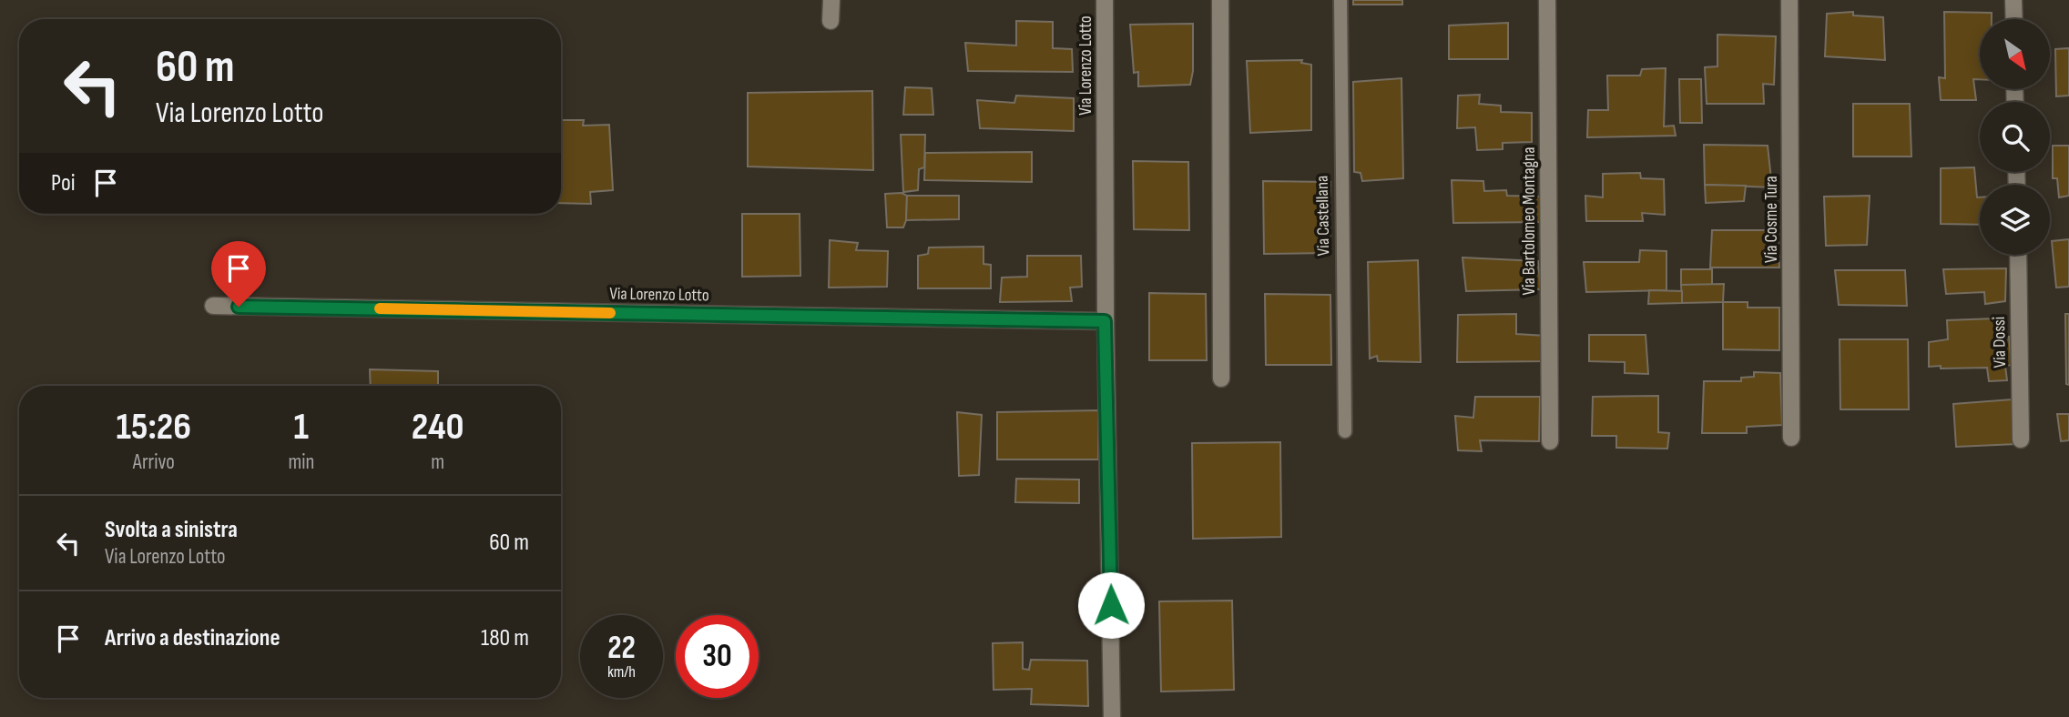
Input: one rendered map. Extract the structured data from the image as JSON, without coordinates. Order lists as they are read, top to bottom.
{
  "streets": {
    "street": [
      "Via Lorenzo Lotto",
      "Via Cosme Tura",
      "Via Bartolomeo Montagna",
      "Via Dossi"
    ],
    "lane": ["Via Castellana"]
  },
  "north": "bottom right",
  "page": {
    "turn": ["60 m", "Via Lorenzo Lotto"],
    "then": "Poi",
    "eta": [
      "15:26",
      "Arrivo",
      "1",
      "min",
      "240",
      "m"
    ],
    "list": [
      {
        "name": "Svolta a sinistra",
        "note": "Via Lorenzo Lotto",
        "value": "60 m"
      },
      {
        "name": "Arrivo a destinazione",
        "value": "180 m"
      }
    ],
    "speed": "22 km/h",
    "limit": "30"
  }
}
